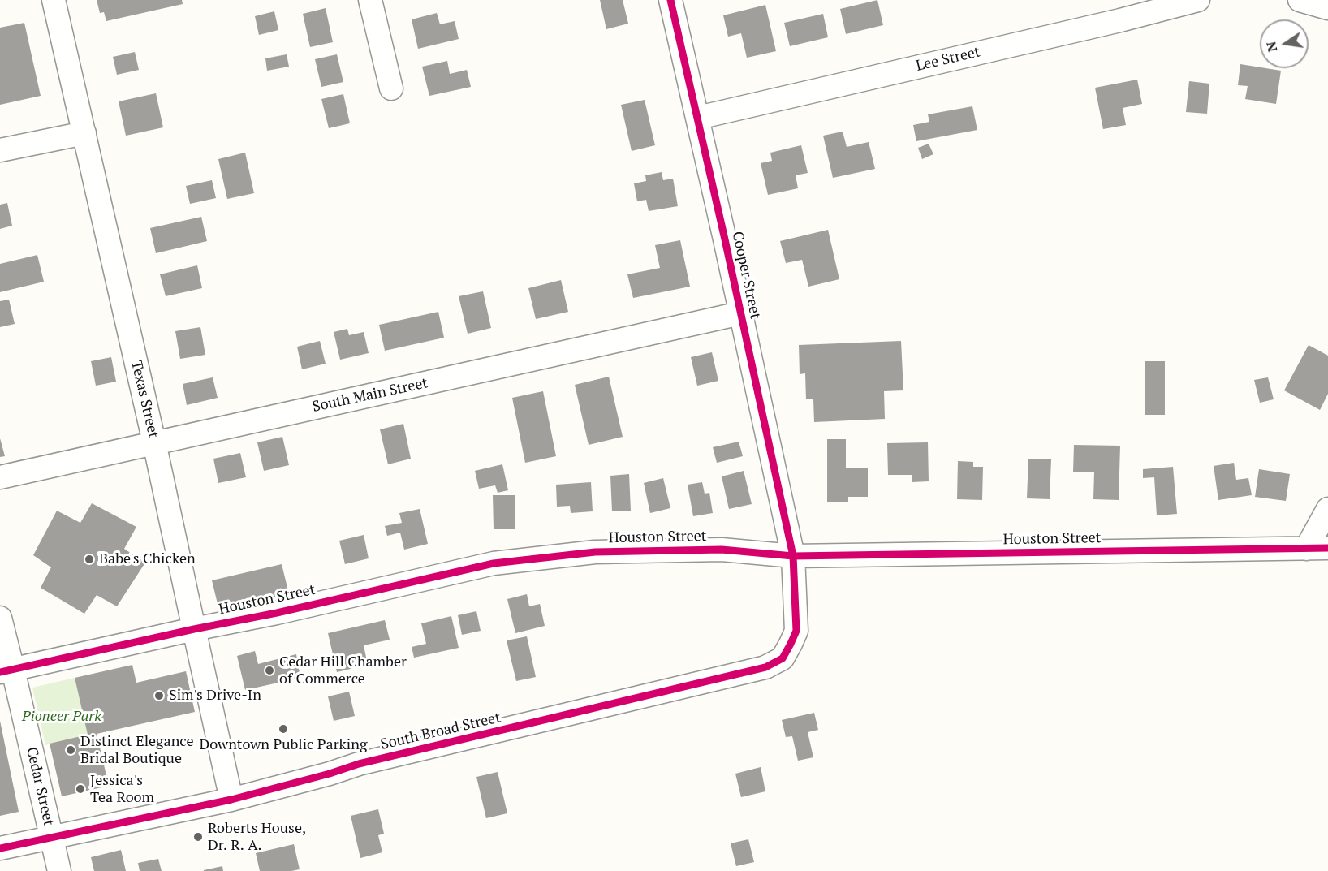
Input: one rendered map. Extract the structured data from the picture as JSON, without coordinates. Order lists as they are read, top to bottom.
{
  "streets": {
    "street": [
      "Lee Street",
      "Cooper Street",
      "South Main Street",
      "Texas Street",
      "Houston Street",
      "South Broad Street",
      "Cedar Street"
    ]
  },
  "crossings": [
    ["Lee Street", "Cooper Street"],
    ["Cooper Street", "South Main Street"],
    ["Cooper Street", "Houston Street"],
    ["Cooper Street", "South Broad Street"],
    ["South Main Street", "Texas Street"],
    ["Texas Street", "Houston Street"],
    ["Texas Street", "South Broad Street"],
    ["Houston Street", "South Broad Street"],
    ["Houston Street", "Cedar Street"],
    ["South Broad Street", "Cedar Street"]
  ],
  "parks": ["Pioneer Park"],
  "places": [
    "Babe's Chicken",
    "Cedar Hill Chamber of Commerce",
    "Sim's Drive-In",
    "Downtown Public Parking",
    "Distinct Elegance Bridal Boutique",
    "Jessica's Tea Room",
    "Roberts House, Dr. R. A."
  ],
  "north": "left"
}
